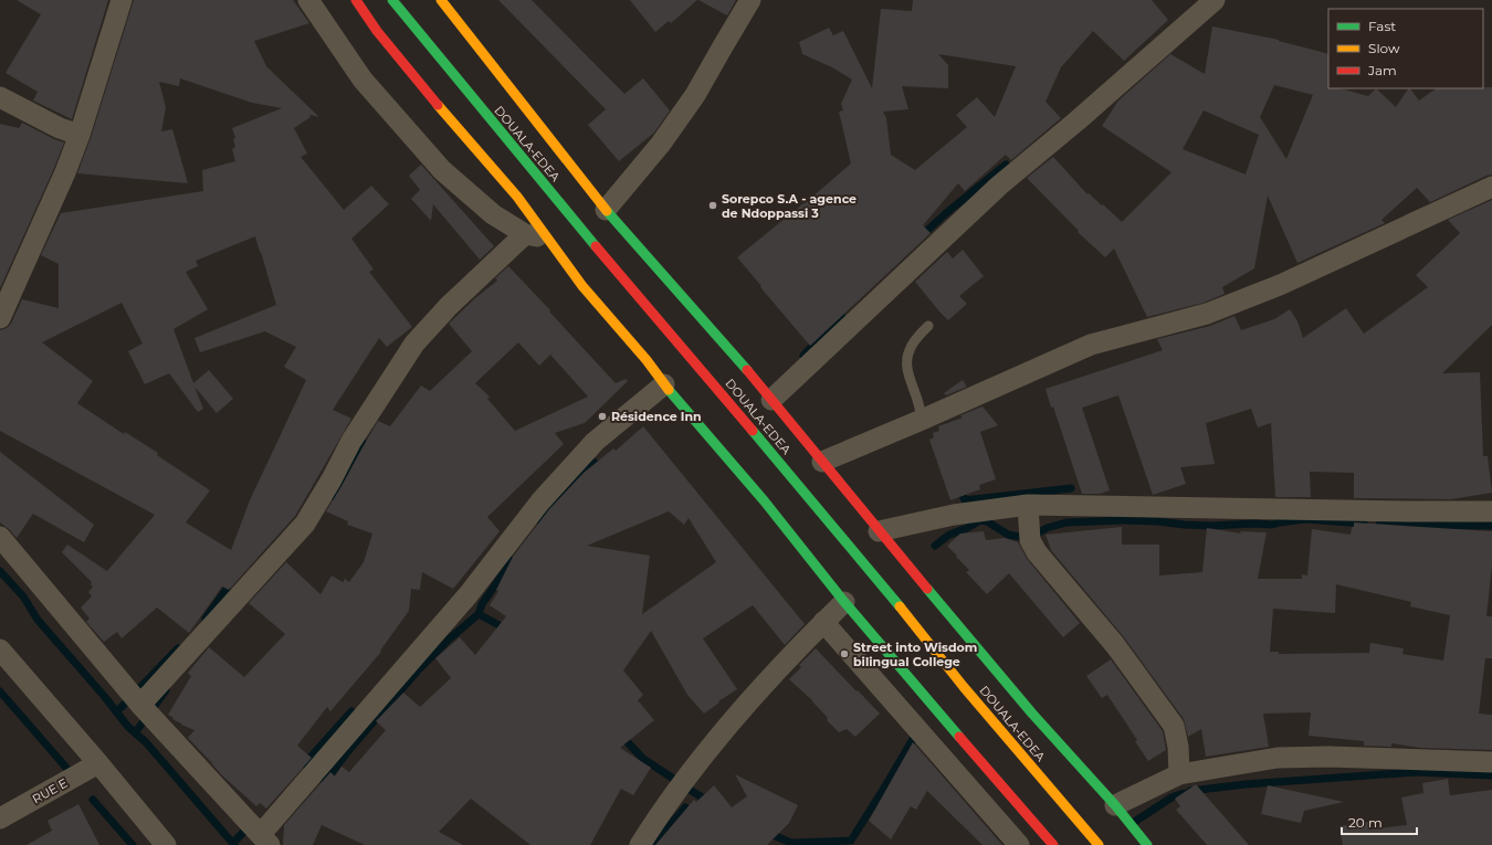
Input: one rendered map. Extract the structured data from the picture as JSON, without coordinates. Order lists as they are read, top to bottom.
{
  "streets": {
    "main road": ["DOUALA-EDEA"],
    "street": ["RUE E"]
  },
  "places": ["Sorepco S.A - agence de Ndoppassi 3", "Résidence Inn", "Street into Wisdom bilingual College"],
  "legend": ["Fast", "Slow", "Jam"],
  "scale_bar": "20 m"
}
